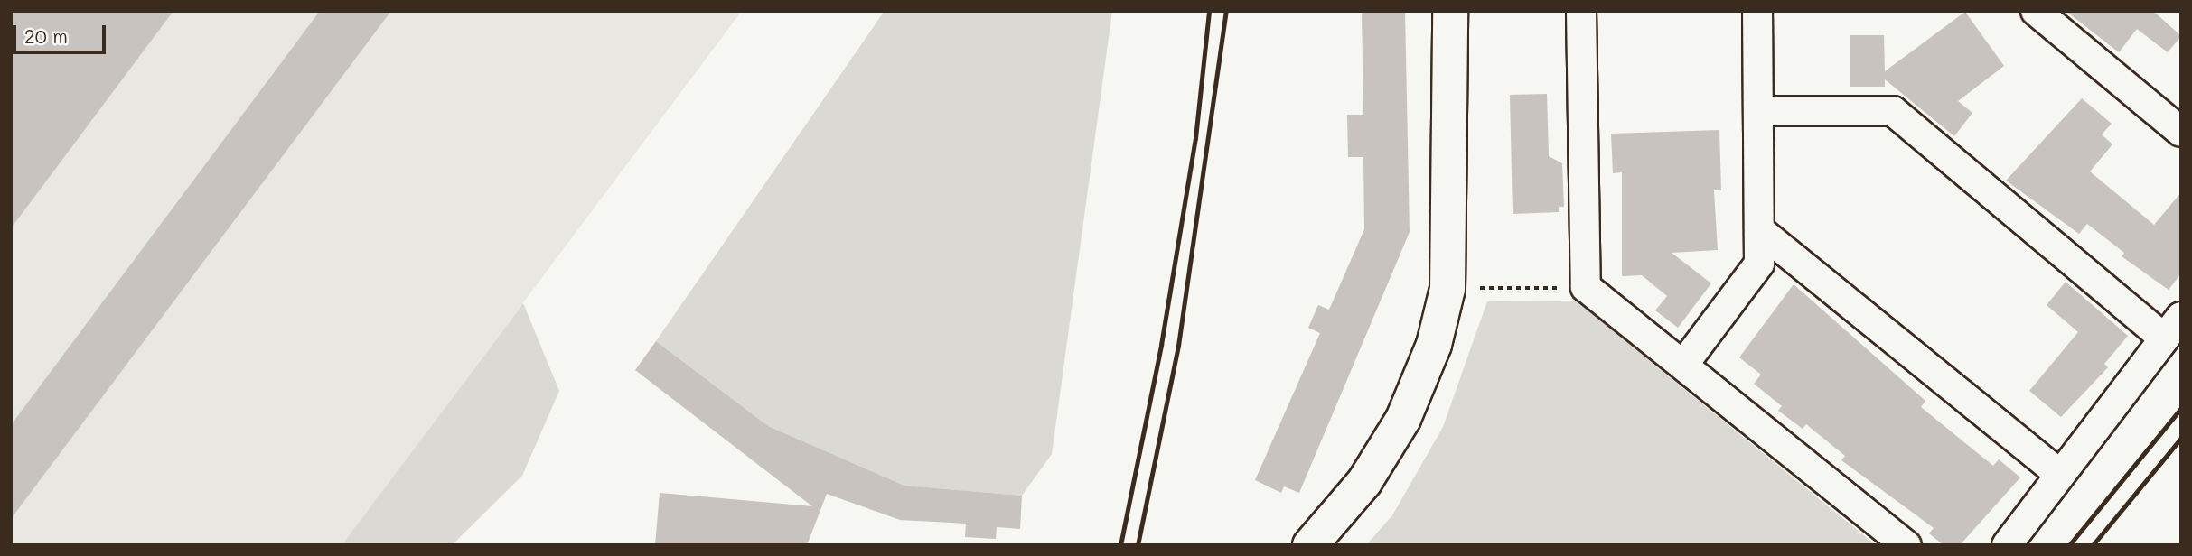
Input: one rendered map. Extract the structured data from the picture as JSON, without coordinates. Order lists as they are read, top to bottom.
{
  "scale_bar": "20 m"
}
